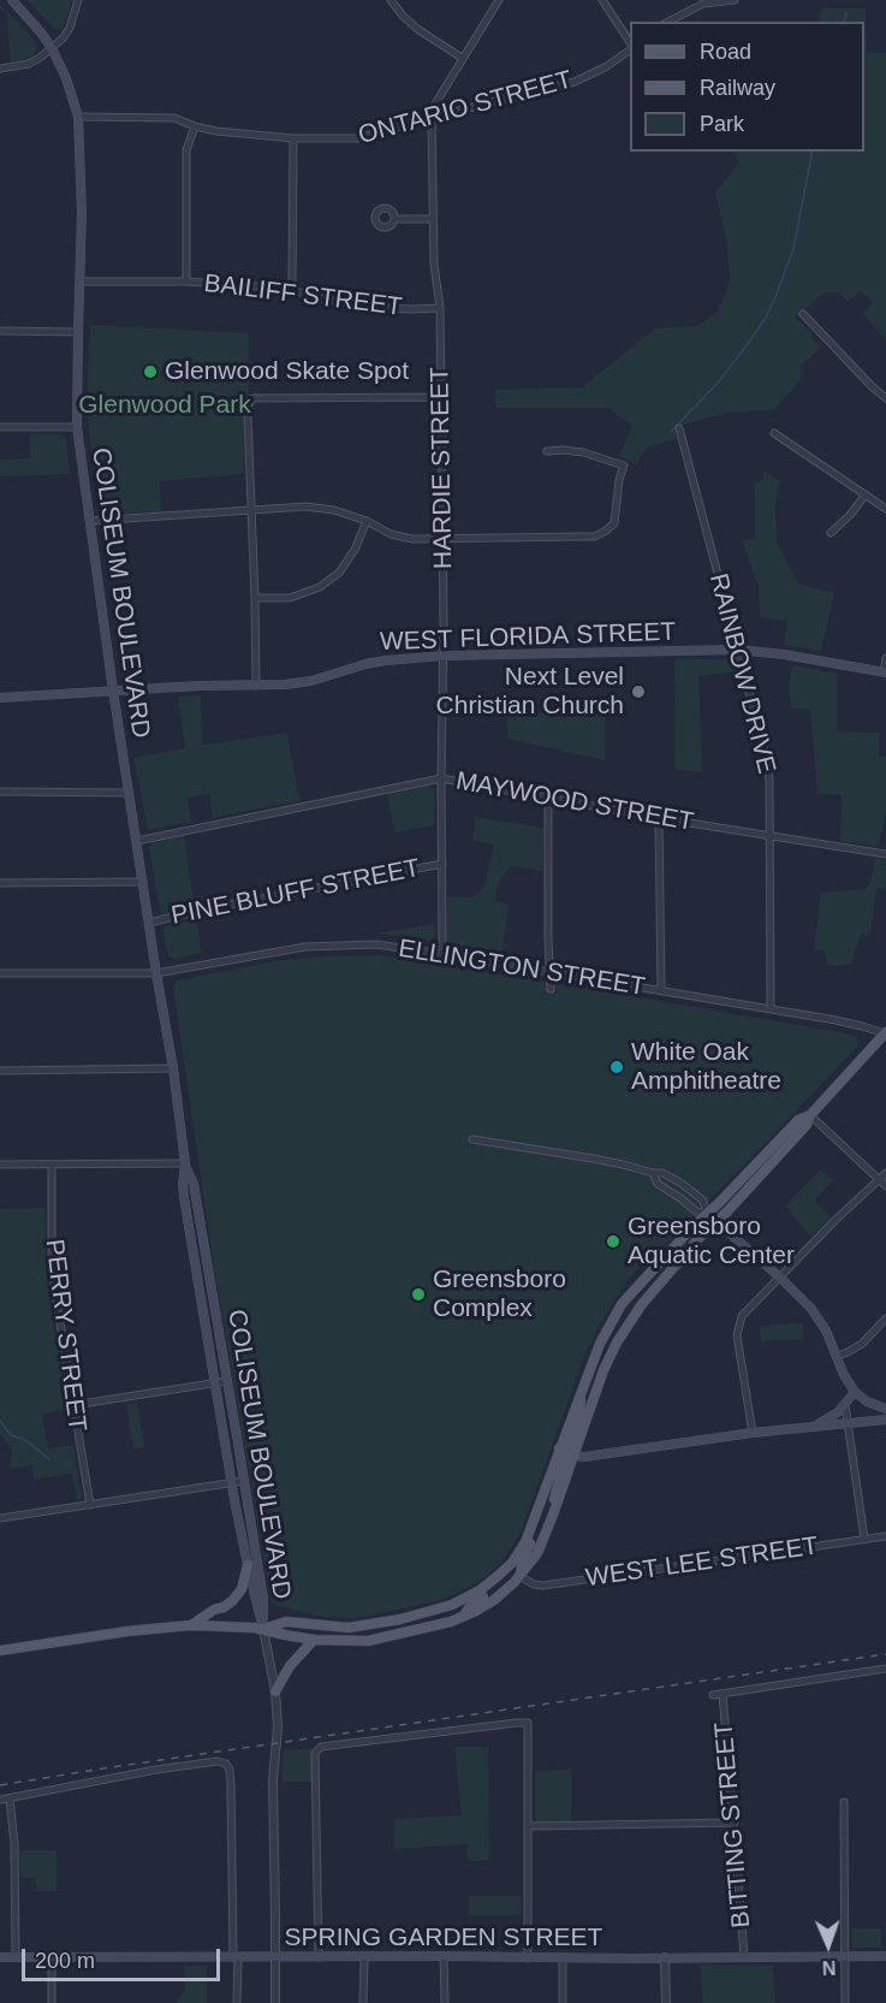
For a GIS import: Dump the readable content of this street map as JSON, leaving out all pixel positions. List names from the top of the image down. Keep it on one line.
{"streets":{"main road":["COLISEUM BOULEVARD","WEST FLORIDA STREET","SPRING GARDEN STREET"],"street":["ONTARIO STREET","BAILIFF STREET","HARDIE STREET","RAINBOW DRIVE","MAYWOOD STREET","PINE BLUFF STREET","ELLINGTON STREET","PERRY STREET","WEST LEE STREET","BITTING STREET"]},"crossings":[["ONTARIO STREET","HARDIE STREET"],["ONTARIO STREET","COLISEUM BOULEVARD"],["BAILIFF STREET","HARDIE STREET"],["BAILIFF STREET","COLISEUM BOULEVARD"],["HARDIE STREET","WEST FLORIDA STREET"],["HARDIE STREET","MAYWOOD STREET"],["HARDIE STREET","PINE BLUFF STREET"],["HARDIE STREET","ELLINGTON STREET"],["COLISEUM BOULEVARD","WEST FLORIDA STREET"],["COLISEUM BOULEVARD","MAYWOOD STREET"],["COLISEUM BOULEVARD","PINE BLUFF STREET"],["COLISEUM BOULEVARD","ELLINGTON STREET"],["WEST FLORIDA STREET","RAINBOW DRIVE"],["RAINBOW DRIVE","MAYWOOD STREET"],["RAINBOW DRIVE","ELLINGTON STREET"],["BITTING STREET","SPRING GARDEN STREET"]],"parks":["Glenwood Park"],"places":["Glenwood Skate Spot","Next Level Christian Church","White Oak Amphitheatre","Greensboro Aquatic Center","Greensboro Complex"],"legend":["Road","Railway","Park"],"scale_bar":"200 m","north":"bottom"}
